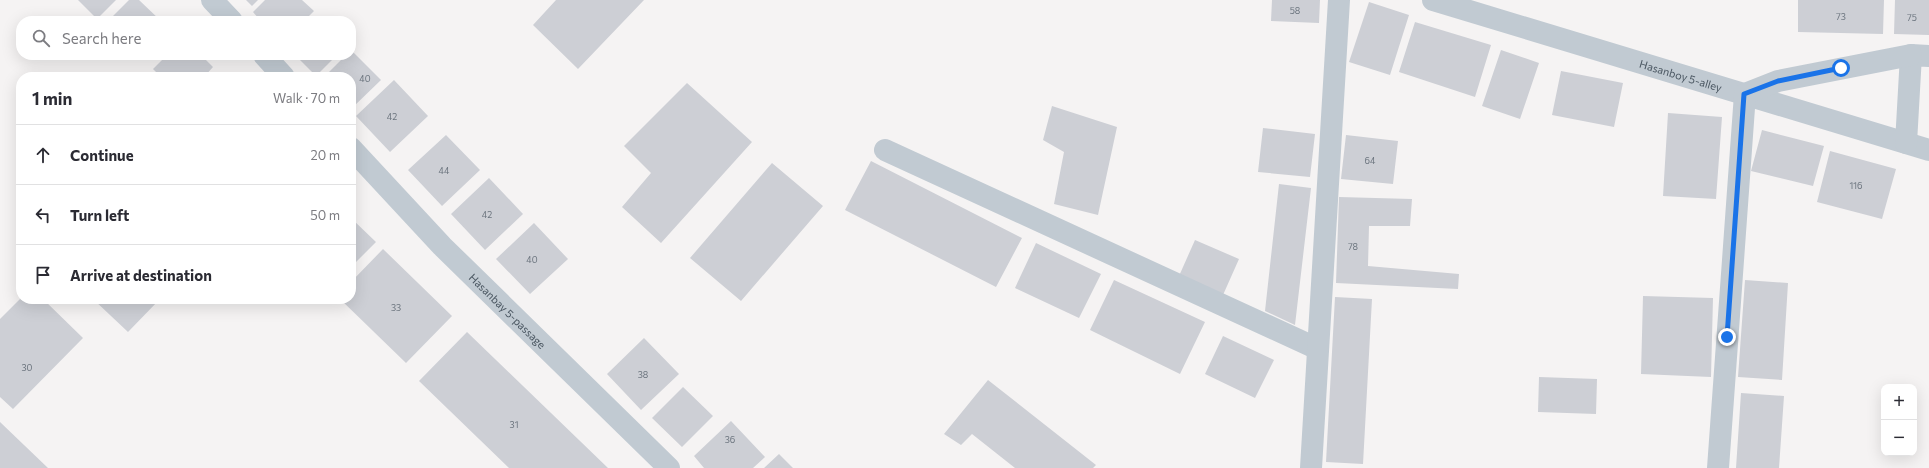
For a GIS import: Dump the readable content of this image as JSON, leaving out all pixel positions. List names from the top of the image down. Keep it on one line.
{"streets":{"street":["Hasanboy 5-alley","Hasanbay 5-passage"]},"house_numbers":["58","73","75","40","42","64","44","116","42","78","40","33","30","38","31","36"],"page":{"search":"Search here","heading":["1 min","Walk · 70 m"],"list":[["Continue","20 m"],["Turn left","50 m"],"Arrive at destination"],"map_buttons":["+","−"]}}
